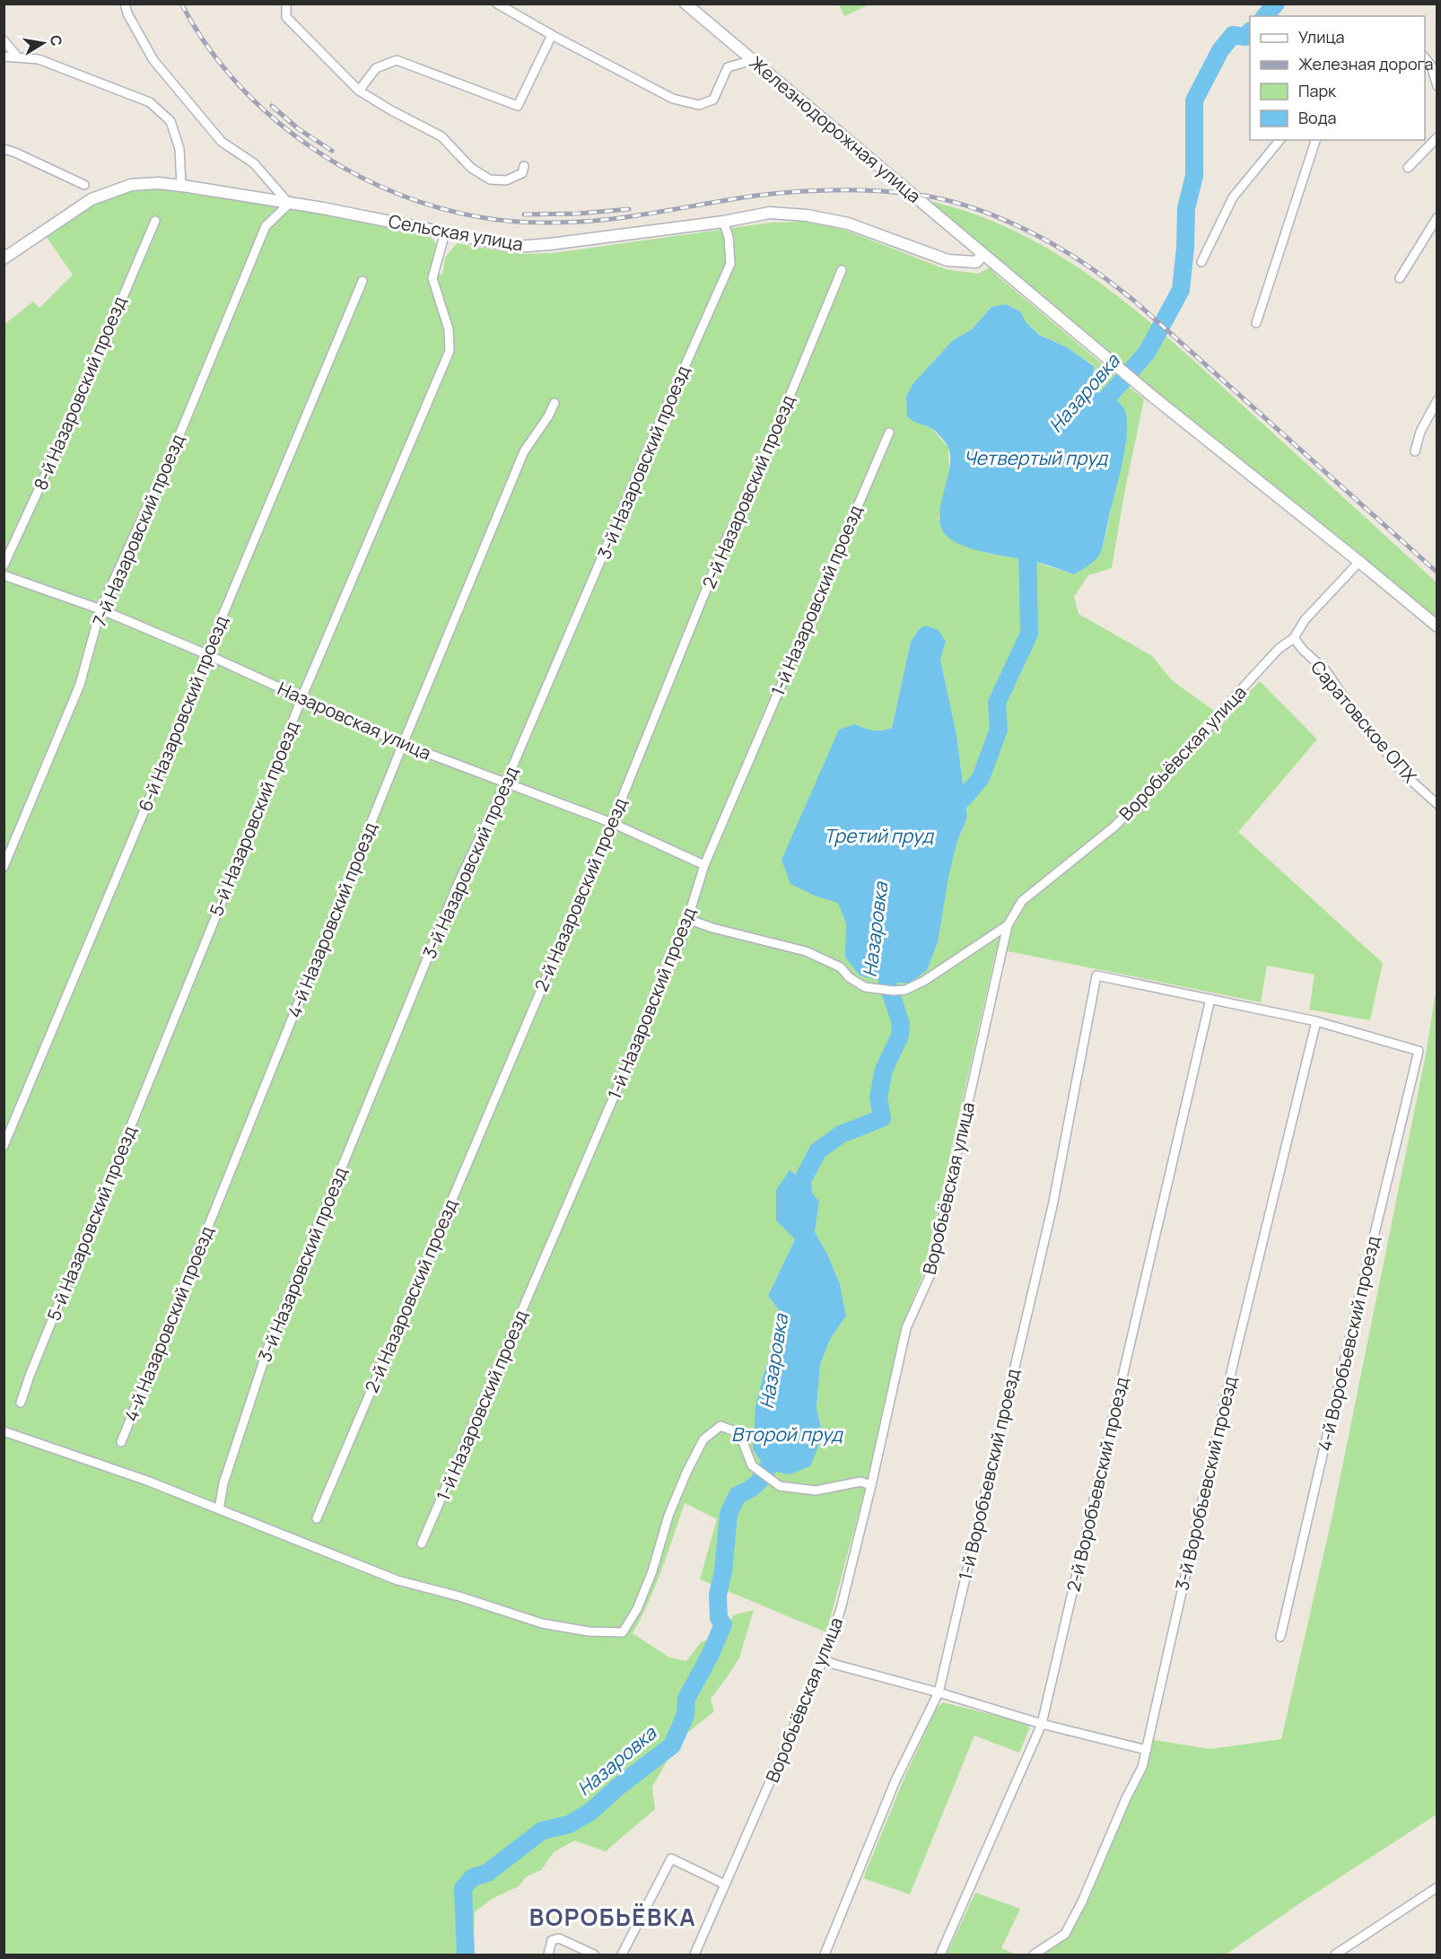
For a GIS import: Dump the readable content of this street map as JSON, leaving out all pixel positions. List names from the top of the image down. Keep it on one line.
{"streets":{"street":["Железнодорожная улица","Сельская улица","8-й Назаровский проезд","3-й Назаровский проезд","2-й Назаровский проезд","7-й Назаровский проезд","1-й Назаровский проезд","6-й Назаровский проезд","Назаровская улица","Саратовское ОПХ","Воробьёвская улица","5-й Назаровский проезд","4-й Назаровский проезд","4-й Воробъевский проезд","1-й Воробъевский проезд","3-й Воробъевский проезд","2-й Воробъевский проезд"]},"crossings":[["Железнодорожная улица","Сельская улица"],["Железнодорожная улица","Воробьёвская улица"],["Сельская улица","3-й Назаровский проезд"],["Сельская улица","7-й Назаровский проезд"],["Сельская улица","5-й Назаровский проезд"],["3-й Назаровский проезд","Назаровская улица"],["2-й Назаровский проезд","Назаровская улица"],["7-й Назаровский проезд","Назаровская улица"],["1-й Назаровский проезд","Назаровская улица"],["6-й Назаровский проезд","Назаровская улица"],["Назаровская улица","5-й Назаровский проезд"],["Назаровская улица","4-й Назаровский проезд"],["Саратовское ОПХ","Воробьёвская улица"],["4-й Воробъевский проезд","3-й Воробъевский проезд"],["1-й Воробъевский проезд","2-й Воробъевский проезд"]],"districts":["ВОРОБЬЁВКА"],"water":["Назаровка","Четвертый пруд","Третий пруд","Второй пруд"],"legend":["Улица","Железная дорога","Парк","Вода"],"north":"right"}
